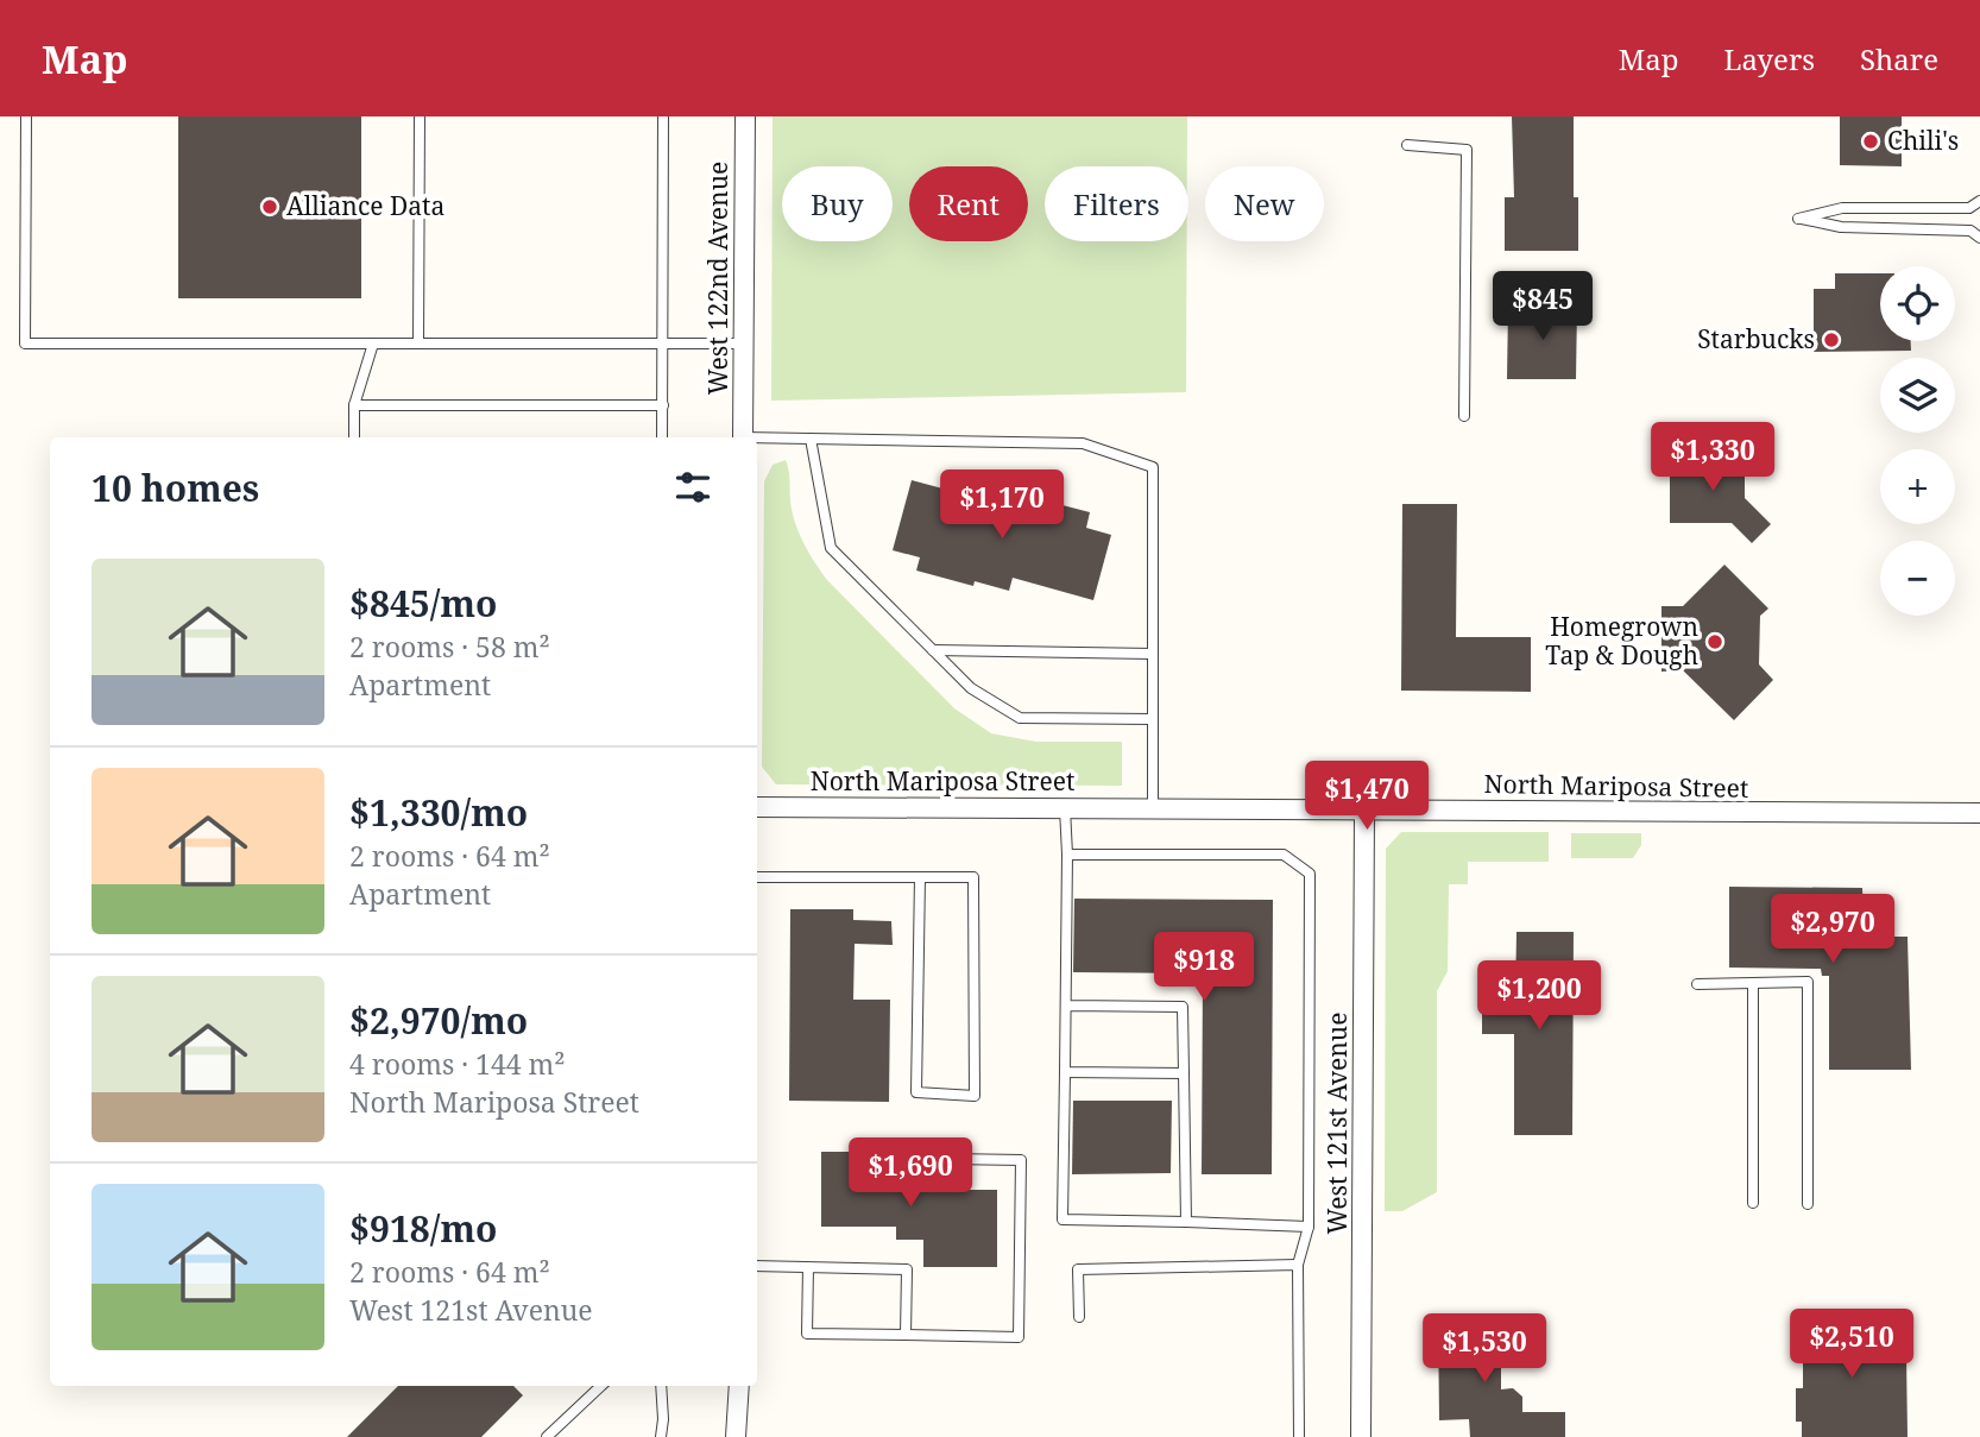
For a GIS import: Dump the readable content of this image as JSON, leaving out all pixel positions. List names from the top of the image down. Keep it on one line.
{"streets":{"street":["West 122nd Avenue","North Mariposa Street","West 121st Avenue"]},"crossings":[["North Mariposa Street","West 121st Avenue"]],"places":["Chili's","Alliance Data","Starbucks","Homegrown Tap & Dough"],"page":{"header":"Map","nav":["Map","Layers","Share"],"chip":["Buy","Rent","Filters","New"],"map_buttons":["+","−"],"price":["$845","$1,330","$1,170","$1,470","$2,970","$918","$1,200","$1,690","$2,510","$1,530"],"heading":"10 homes","list":[{"name":"$845/mo","note":"2 rooms · 58 m² · Apartment"},{"name":"$1,330/mo","note":"2 rooms · 64 m² · Apartment"},{"name":"$2,970/mo","note":"4 rooms · 144 m² · North Mariposa Street"},{"name":"$918/mo","note":"2 rooms · 64 m² · West 121st Avenue"}]}}
